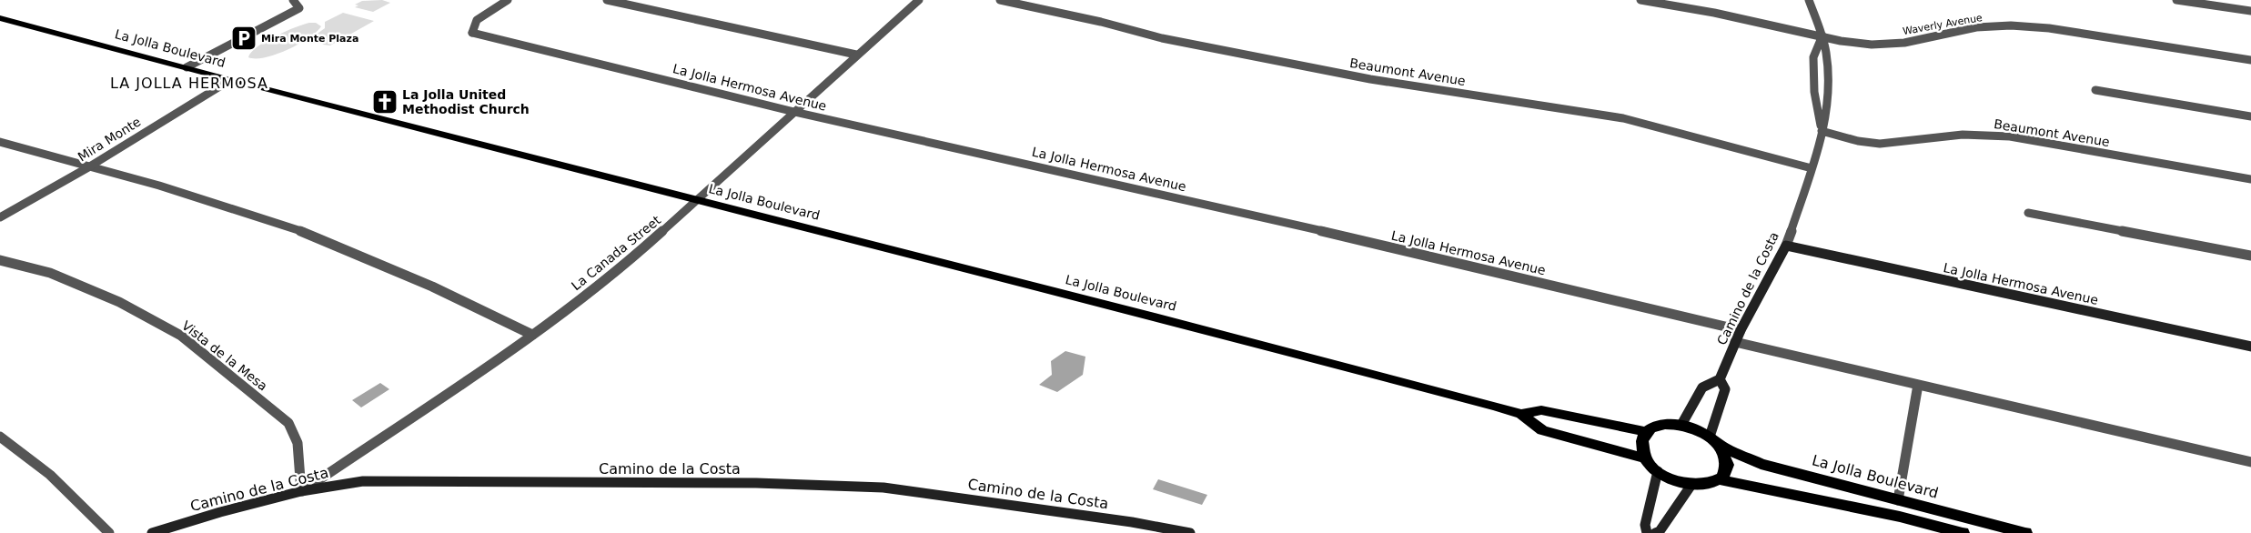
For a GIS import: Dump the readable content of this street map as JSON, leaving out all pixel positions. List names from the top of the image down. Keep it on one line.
{"streets":{"main road":["La Jolla Boulevard"],"street":["Waverly Avenue","Beaumont Avenue","La Jolla Hermosa Avenue","Mira Monte","La Canada Street","Camino de la Costa","Vista de la Mesa"]},"crossings":[["Waverly Avenue","Camino de la Costa"],["La Jolla Boulevard","Mira Monte"],["La Jolla Boulevard","La Canada Street"],["La Jolla Boulevard","Camino de la Costa"],["Beaumont Avenue","Camino de la Costa"],["La Jolla Hermosa Avenue","La Canada Street"],["La Jolla Hermosa Avenue","Camino de la Costa"],["La Canada Street","Camino de la Costa"],["La Canada Street","Vista de la Mesa"],["Camino de la Costa","Vista de la Mesa"]],"districts":["LA JOLLA HERMOSA"],"places":{"parking":["Mira Monte Plaza"],"church":["La Jolla United Methodist Church"]}}
